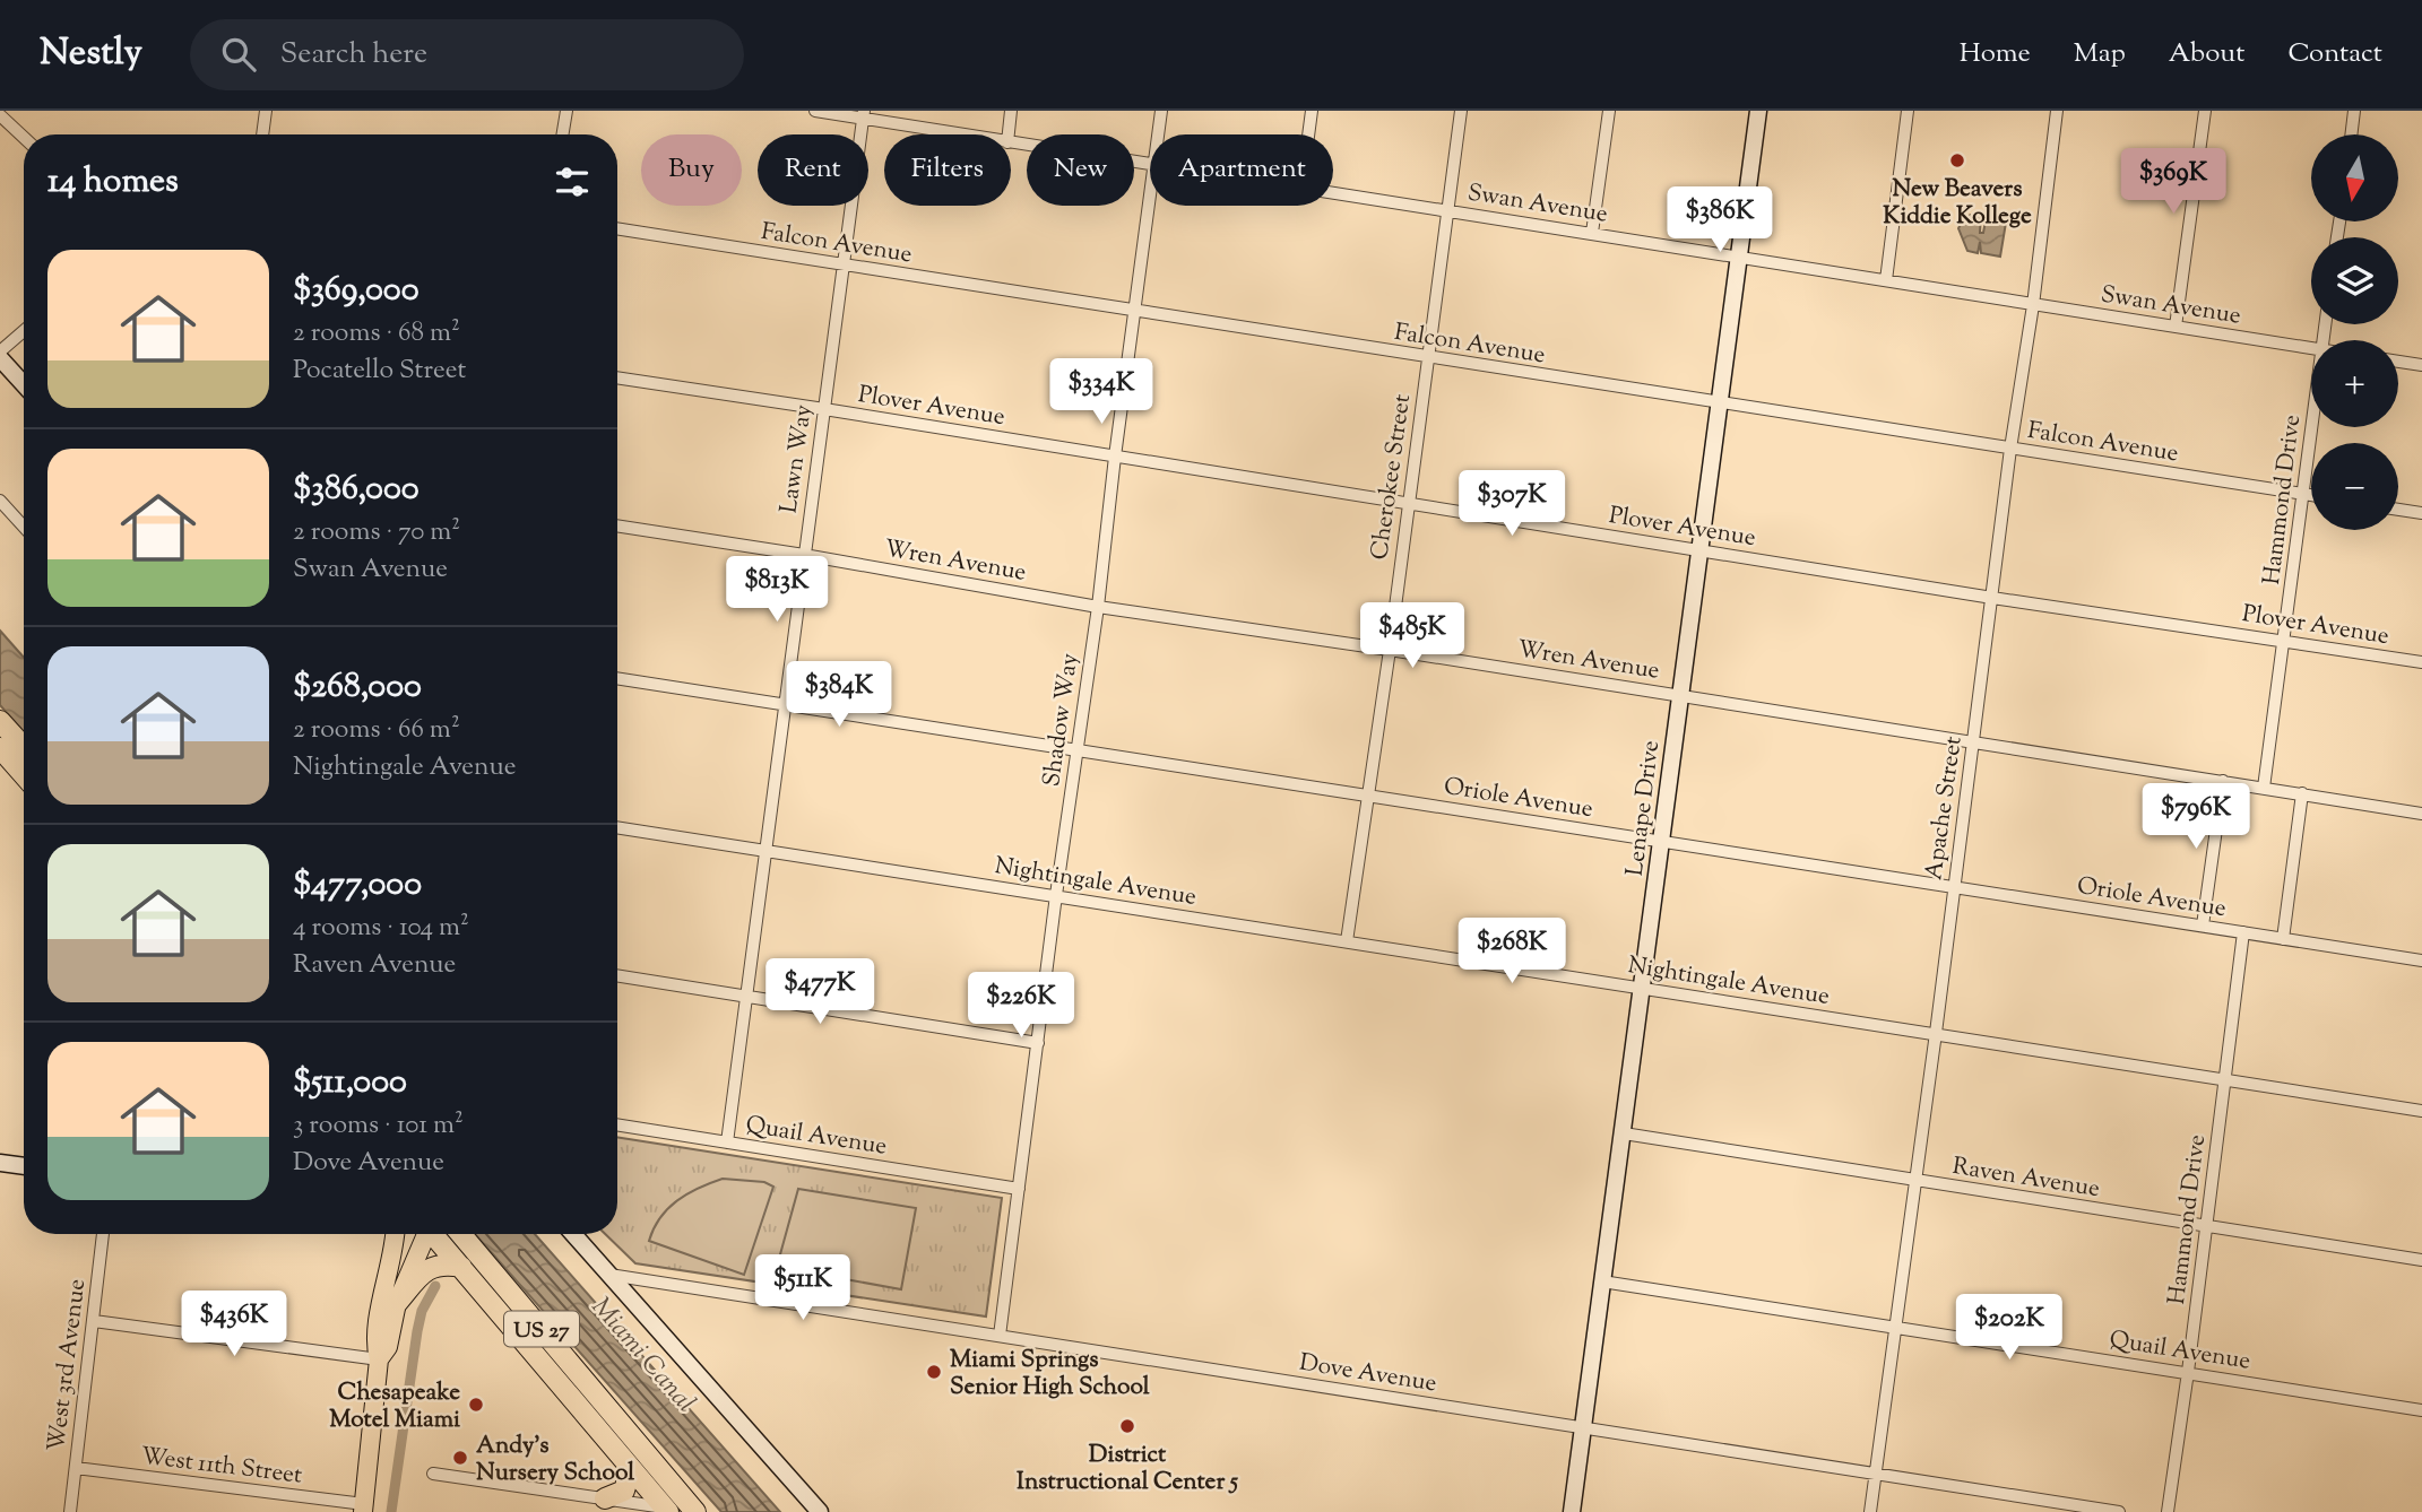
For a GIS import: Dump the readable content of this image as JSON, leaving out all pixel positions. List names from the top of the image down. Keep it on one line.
{"streets":{"highway":["US 27"],"street":["Swan Avenue","Falcon Avenue","Plover Avenue","Lawn Way","Cherokee Street","Hammond Drive","Wren Avenue","Shadow Way","Oriole Avenue","Lenape Drive","Apache Street","Nightingale Avenue","Quail Avenue","Raven Avenue","West 3rd Avenue","Dove Avenue","West 11th Street"]},"crossings":[["Swan Avenue","Lawn Way"],["Swan Avenue","Cherokee Street"],["Swan Avenue","Lenape Drive"],["Swan Avenue","Apache Street"],["Falcon Avenue","Lawn Way"],["Falcon Avenue","Cherokee Street"],["Falcon Avenue","Hammond Drive"],["Falcon Avenue","Shadow Way"],["Falcon Avenue","Lenape Drive"],["Falcon Avenue","Apache Street"],["Plover Avenue","Lawn Way"],["Plover Avenue","Cherokee Street"],["Plover Avenue","Hammond Drive"],["Plover Avenue","Shadow Way"],["Plover Avenue","Lenape Drive"],["Plover Avenue","Apache Street"],["Lawn Way","Wren Avenue"],["Lawn Way","Oriole Avenue"],["Lawn Way","Nightingale Avenue"],["Lawn Way","Quail Avenue"],["Cherokee Street","Wren Avenue"],["Cherokee Street","Oriole Avenue"],["Cherokee Street","Nightingale Avenue"],["Hammond Drive","Wren Avenue"],["Hammond Drive","Oriole Avenue"],["Hammond Drive","Nightingale Avenue"],["Hammond Drive","Quail Avenue"],["Hammond Drive","Raven Avenue"],["Wren Avenue","Shadow Way"],["Wren Avenue","Lenape Drive"],["Wren Avenue","Apache Street"],["Shadow Way","Oriole Avenue"],["Shadow Way","Nightingale Avenue"],["Shadow Way","Quail Avenue"],["Shadow Way","Dove Avenue"],["Oriole Avenue","Lenape Drive"],["Oriole Avenue","Apache Street"],["Lenape Drive","Nightingale Avenue"],["Lenape Drive","Quail Avenue"],["Lenape Drive","Raven Avenue"],["Lenape Drive","Dove Avenue"],["Apache Street","Nightingale Avenue"],["Apache Street","Quail Avenue"],["Apache Street","Raven Avenue"],["Apache Street","Dove Avenue"],["West 3rd Avenue","West 11th Street"]],"water":["Miami Canal"],"places":["New Beavers Kiddie Kollege","Miami Springs Senior High School","Chesapeake Motel Miami","District Instructional Center 5","Andy's Nursery School"],"north":"bottom","page":{"header":"Nestly","search":"Search here","nav":["Home","Map","About","Contact"],"map_buttons":["+","−"],"chip":["Buy","Rent","Filters","New","Apartment"],"heading":"14 homes","price":["$369K","$386K","$334K","$307K","$813K","$485K","$384K","$796K","$268K","$477K","$226K","$511K","$436K","$202K"],"list":[{"name":"$369,000","note":"2 rooms · 68 m² · Pocatello Street"},{"name":"$386,000","note":"2 rooms · 70 m² · Swan Avenue"},{"name":"$268,000","note":"2 rooms · 66 m² · Nightingale Avenue"},{"name":"$477,000","note":"4 rooms · 104 m² · Raven Avenue"},{"name":"$511,000","note":"3 rooms · 101 m² · Dove Avenue"}]}}
